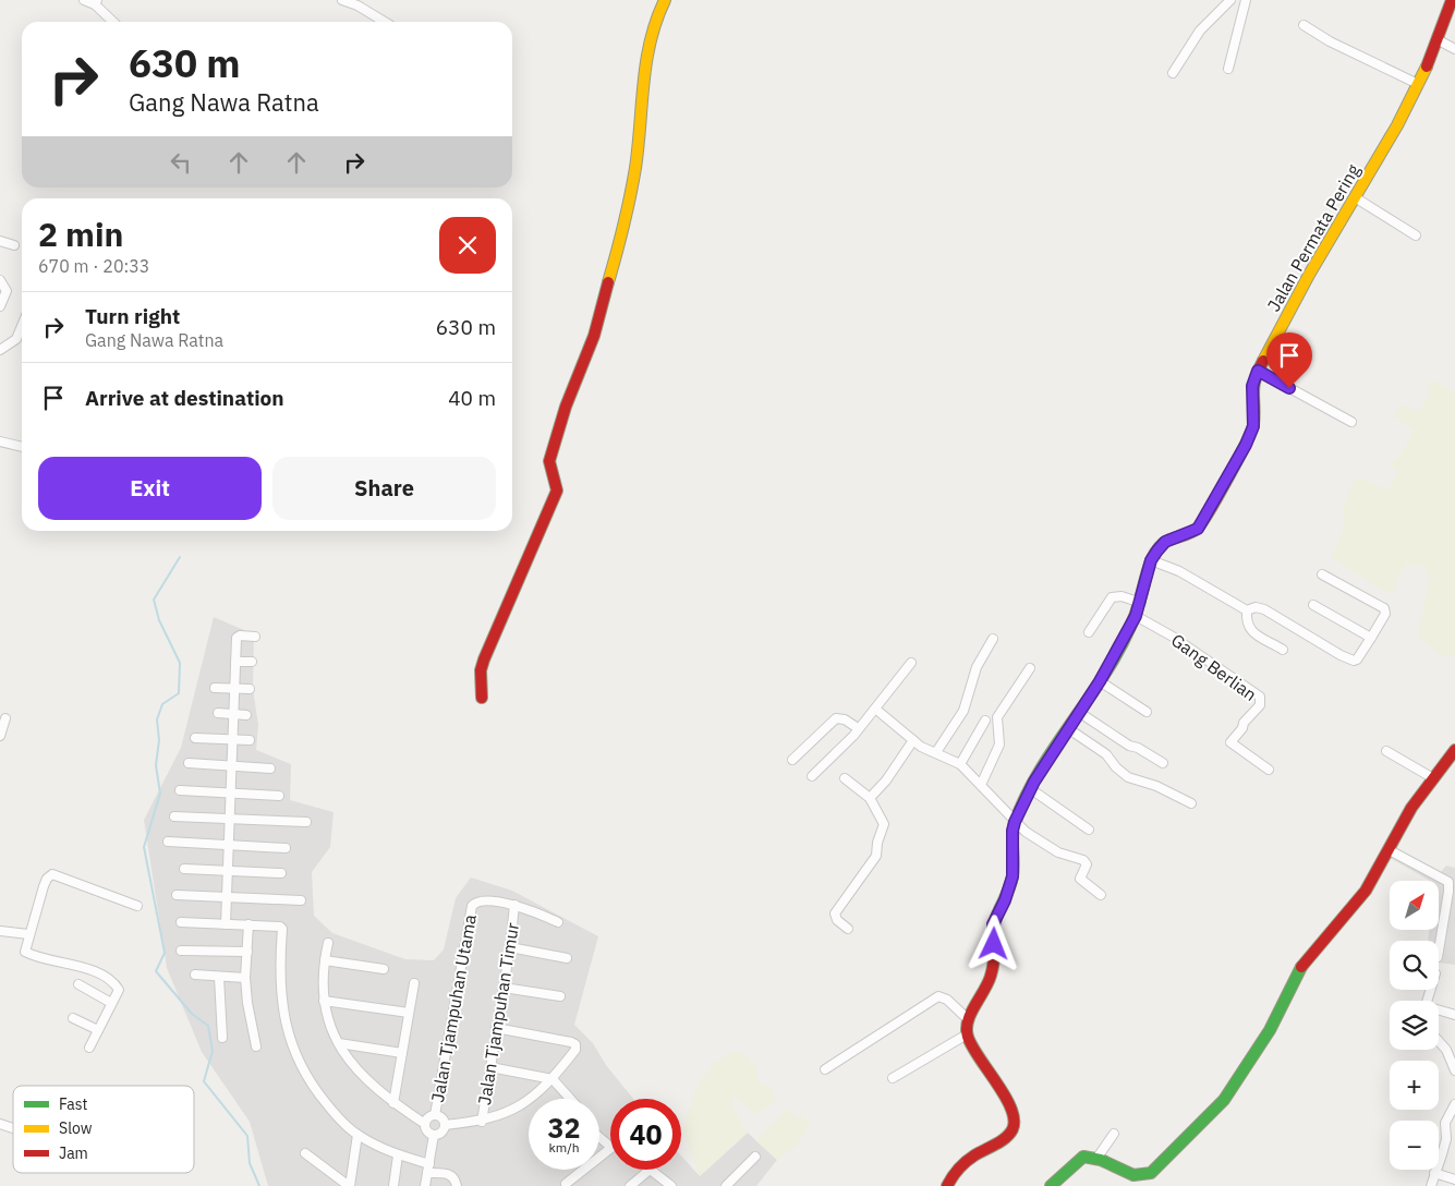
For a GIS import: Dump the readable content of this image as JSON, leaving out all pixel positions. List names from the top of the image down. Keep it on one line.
{"streets":{"street":["Jalan Permata Pering","Gang Berlian","Jalan Tjampuhan Utama","Jalan Tjampuhan Timur"]},"crossings":[["Jalan Permata Pering","Gang Berlian"],["Jalan Tjampuhan Utama","Jalan Tjampuhan Timur"]],"legend":["Fast","Slow","Jam"],"north":"top right","page":{"turn":["630 m","Gang Nawa Ratna"],"heading":["2 min","670 m · 20:33"],"list":[{"name":"Turn right","note":"Gang Nawa Ratna","value":"630 m"},{"name":"Arrive at destination","value":"40 m"}],"buttons":["Exit","Share"],"map_buttons":["+","−"],"speed":"32 km/h","limit":"40"}}
